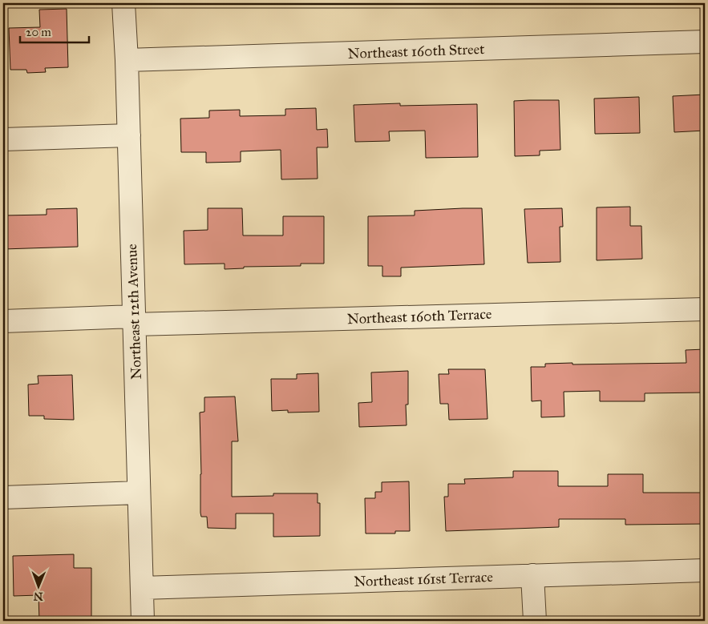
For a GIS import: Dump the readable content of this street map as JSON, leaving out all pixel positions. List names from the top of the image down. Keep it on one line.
{"streets":{"street":["Northeast 160th Street","Northeast 12th Avenue","Northeast 160th Terrace","Northeast 161st Terrace"]},"crossings":[["Northeast 160th Street","Northeast 12th Avenue"],["Northeast 12th Avenue","Northeast 160th Terrace"],["Northeast 12th Avenue","Northeast 161st Terrace"]],"scale_bar":"20 m","north":"bottom"}
